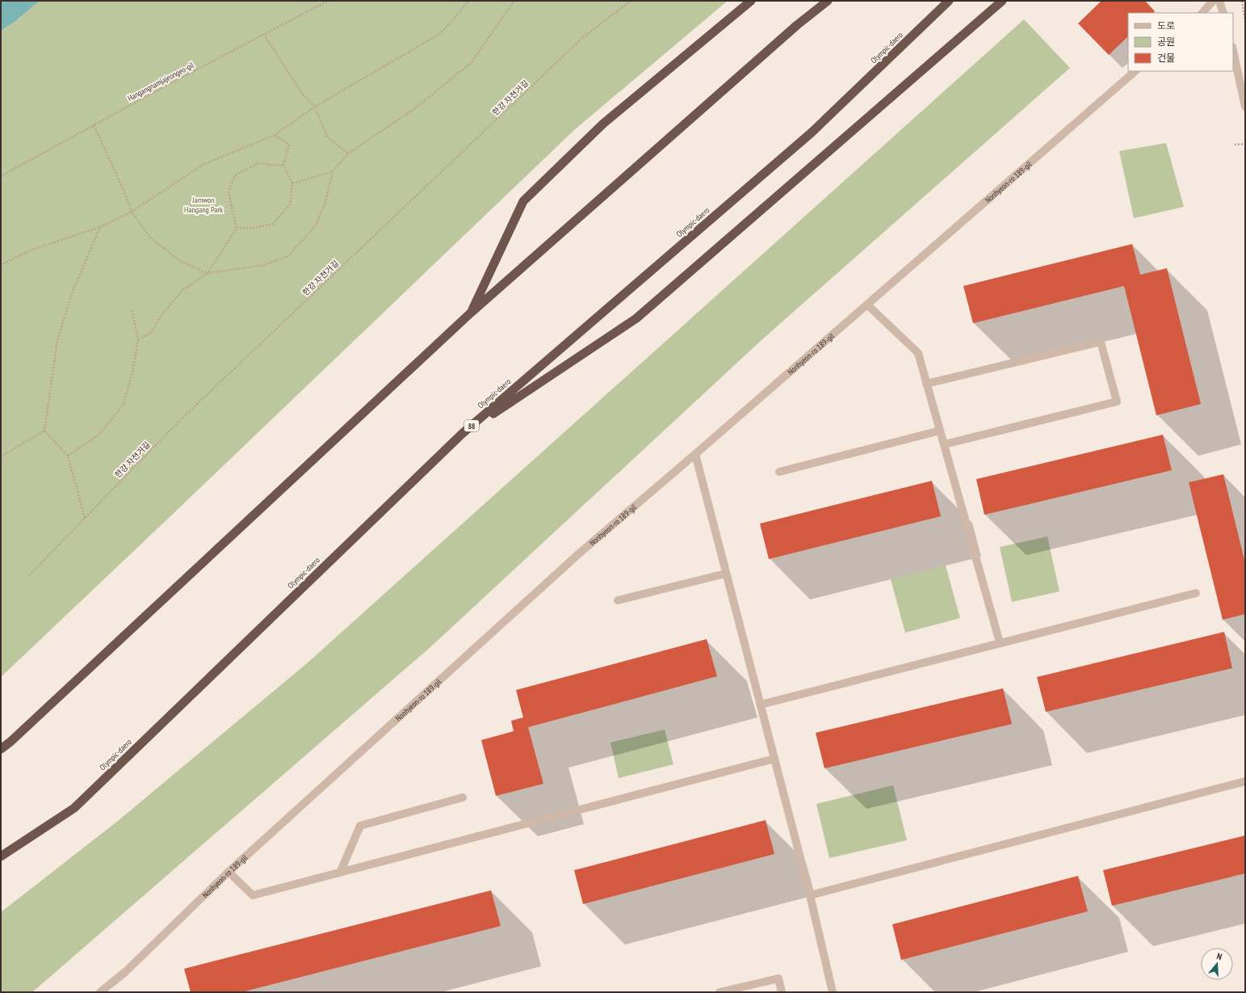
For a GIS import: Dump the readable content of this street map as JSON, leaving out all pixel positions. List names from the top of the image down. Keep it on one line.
{"streets":{"highway":["Olympic-daero","88"],"street":["Nonhyeon-ro 189-gil"],"path":["Hangangnamjajeongeo-gil","한강 자전거길"]},"parks":["Jamwon Hangang Park"],"legend":["도로","공원","건물"],"north":"top"}
